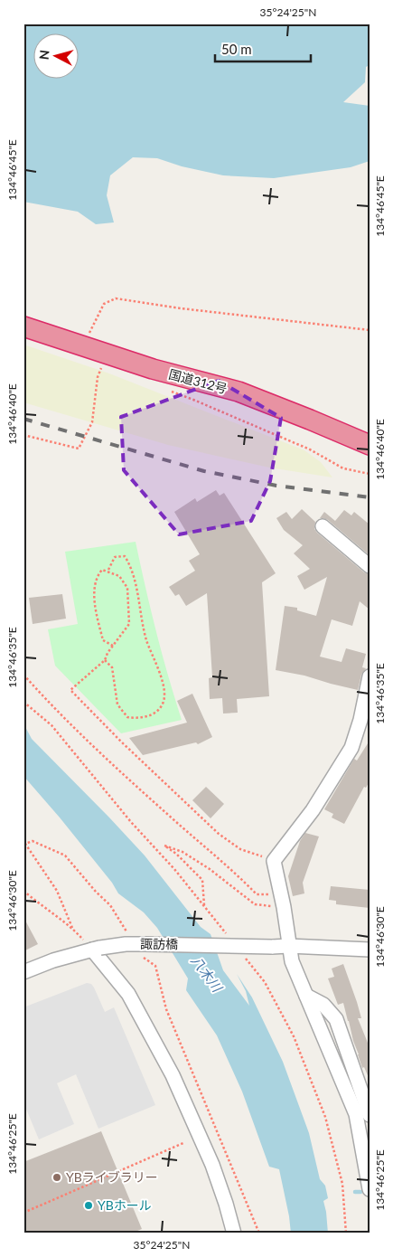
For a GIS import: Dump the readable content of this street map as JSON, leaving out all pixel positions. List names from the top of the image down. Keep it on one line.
{"streets":{"highway":["国道312号"],"street":["諏訪橋"]},"water":["八木川"],"places":["YBライブラリー","YBホール"],"scale_bar":"50 m","north":"left","coordinates":["35°24'25\"N","134°46'45\"E","134°46'40\"E","134°46'35\"E","134°46'30\"E","134°46'25\"E"]}
